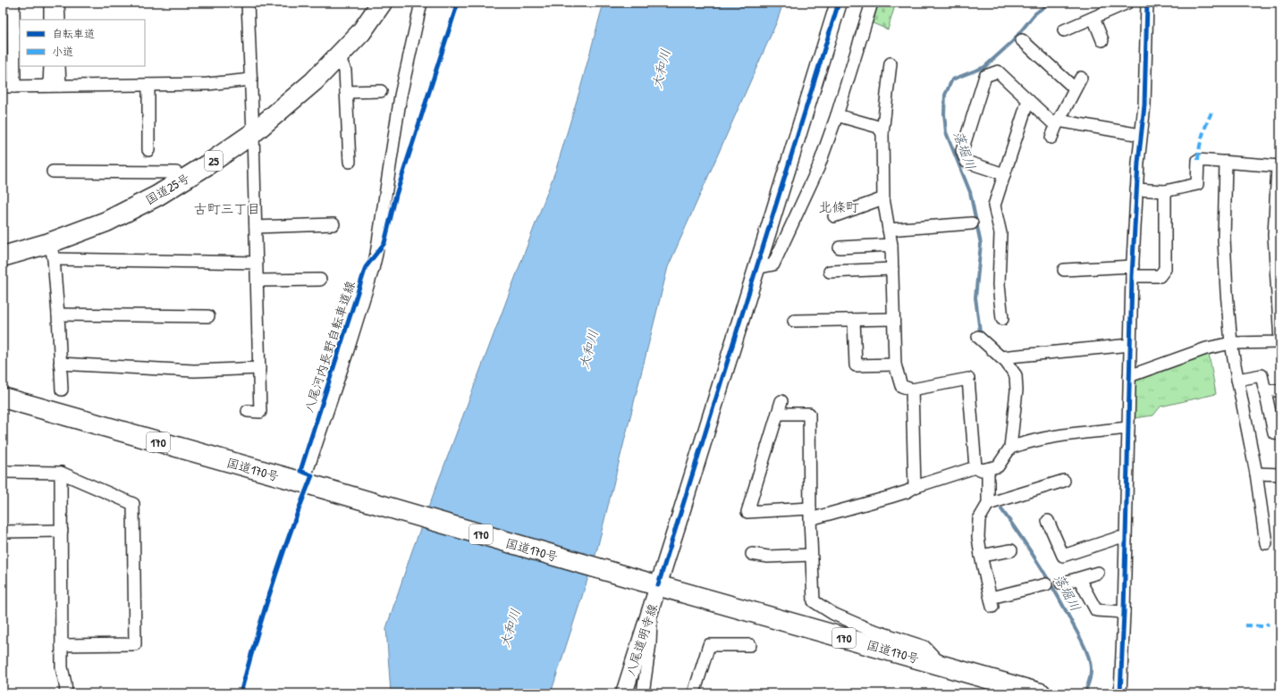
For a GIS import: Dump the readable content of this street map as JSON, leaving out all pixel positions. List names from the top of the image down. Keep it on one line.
{"streets":{"highway":["25","国道25号","170","国道170号"],"street":["八尾道明寺線"],"cycle path":["八尾河内長野自転車道線"]},"crossings":[["国道170号","八尾道明寺線"]],"districts":["北條町","古町三丁目"],"water":["大和川","落堀川"],"legend":["自転車道","小道"]}
